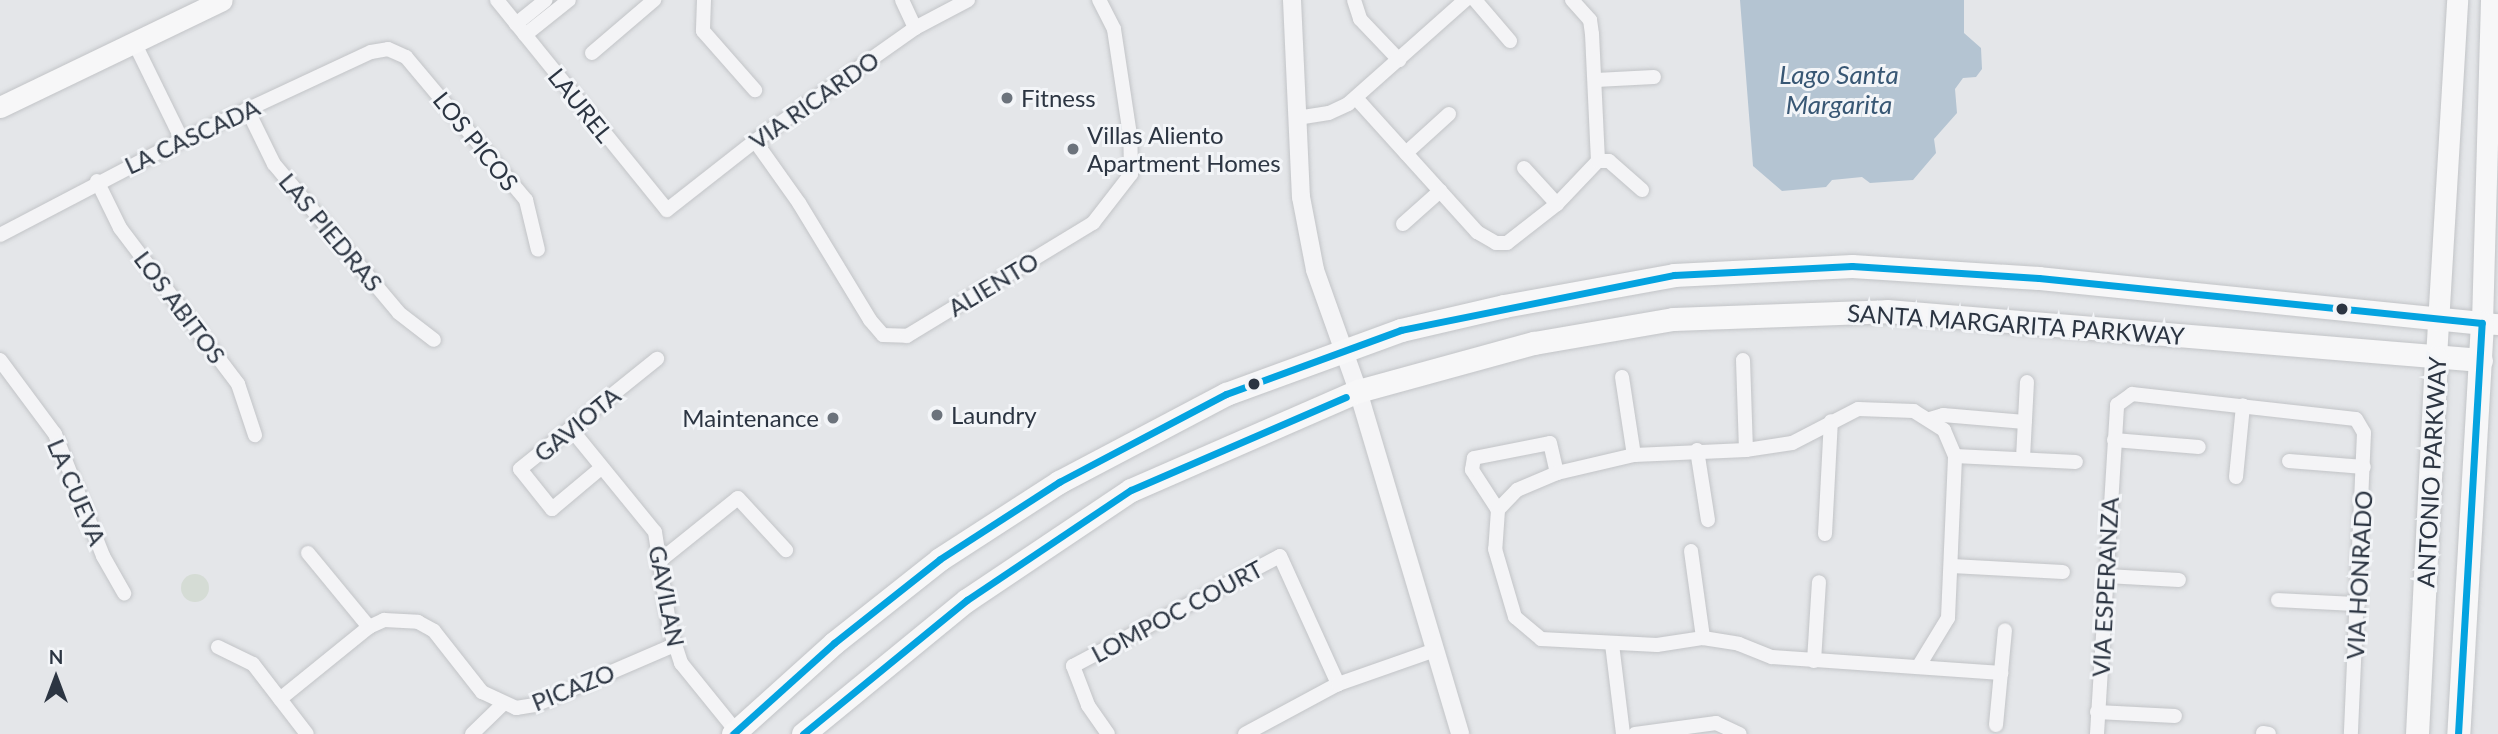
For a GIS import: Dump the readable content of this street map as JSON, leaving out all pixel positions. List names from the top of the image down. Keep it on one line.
{"streets":{"main road":["SANTA MARGARITA PARKWAY","ANTONIO PARKWAY"],"street":["VIA RICARDO","LAUREL","LA CASCADA","LOS PICOS","LAS PIEDRAS","ALIENTO","LOS ABITOS","GAVIOTA","LA CUEVA","VIA HONRADO","VIA ESPERANZA","GAVILAN","LOMPOC COURT","PICAZO"]},"crossings":[["VIA RICARDO","LAUREL"],["VIA RICARDO","ALIENTO"],["LA CASCADA","LOS PICOS"],["LA CASCADA","LAS PIEDRAS"],["LA CASCADA","LOS ABITOS"],["SANTA MARGARITA PARKWAY","ANTONIO PARKWAY"],["SANTA MARGARITA PARKWAY","GAVILAN"],["GAVIOTA","GAVILAN"],["VIA HONRADO","VIA ESPERANZA"],["GAVILAN","PICAZO"]],"water":["Lago Santa Margarita"],"places":["Fitness","Villas Aliento Apartment Homes","Laundry","Maintenance"],"north":"top"}
